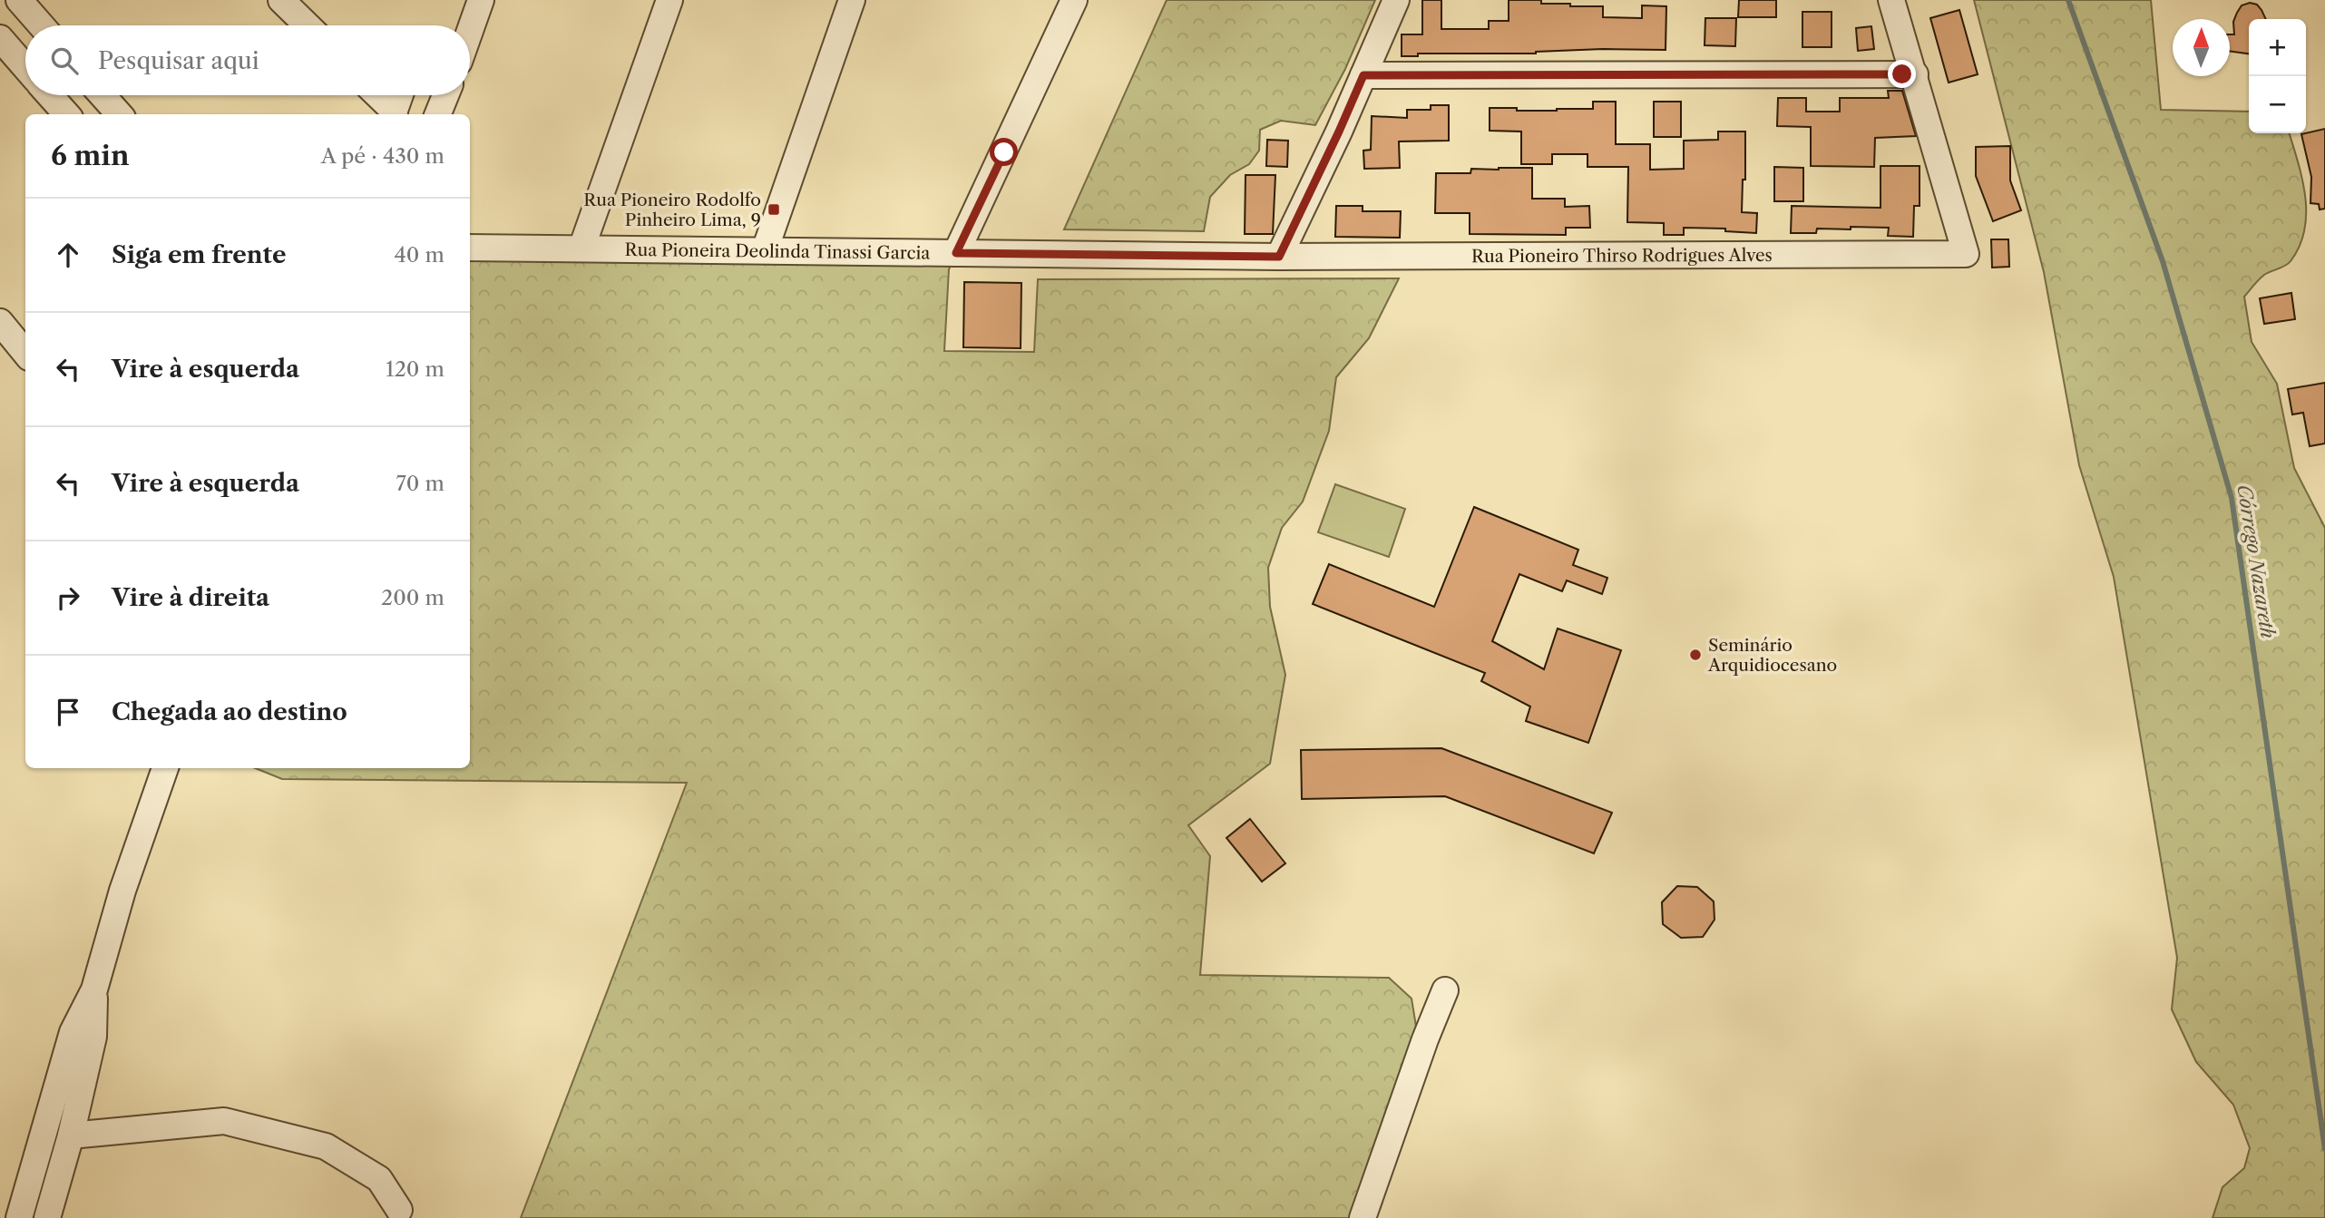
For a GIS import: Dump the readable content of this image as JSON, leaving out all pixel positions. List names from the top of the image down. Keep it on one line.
{"streets":{"street":["Rua Pioneira Deolinda Tinassi Garcia","Rua Pioneiro Thirso Rodrigues Alves"]},"crossings":[["Rua Pioneira Deolinda Tinassi Garcia","Rua Pioneiro Thirso Rodrigues Alves"]],"water":["Córrego Nazareth"],"places":{"transit":["Rua Pioneiro Rodolfo Pinheiro Lima, 9"],"other":["Seminário Arquidiocesano"]},"north":"top","page":{"map_buttons":["+","−"],"search":"Pesquisar aqui","heading":["6 min","A pé · 430 m"],"list":[["Siga em frente","40 m"],["Vire à esquerda","120 m"],["Vire à esquerda","70 m"],["Vire à direita","200 m"],"Chegada ao destino"]}}
